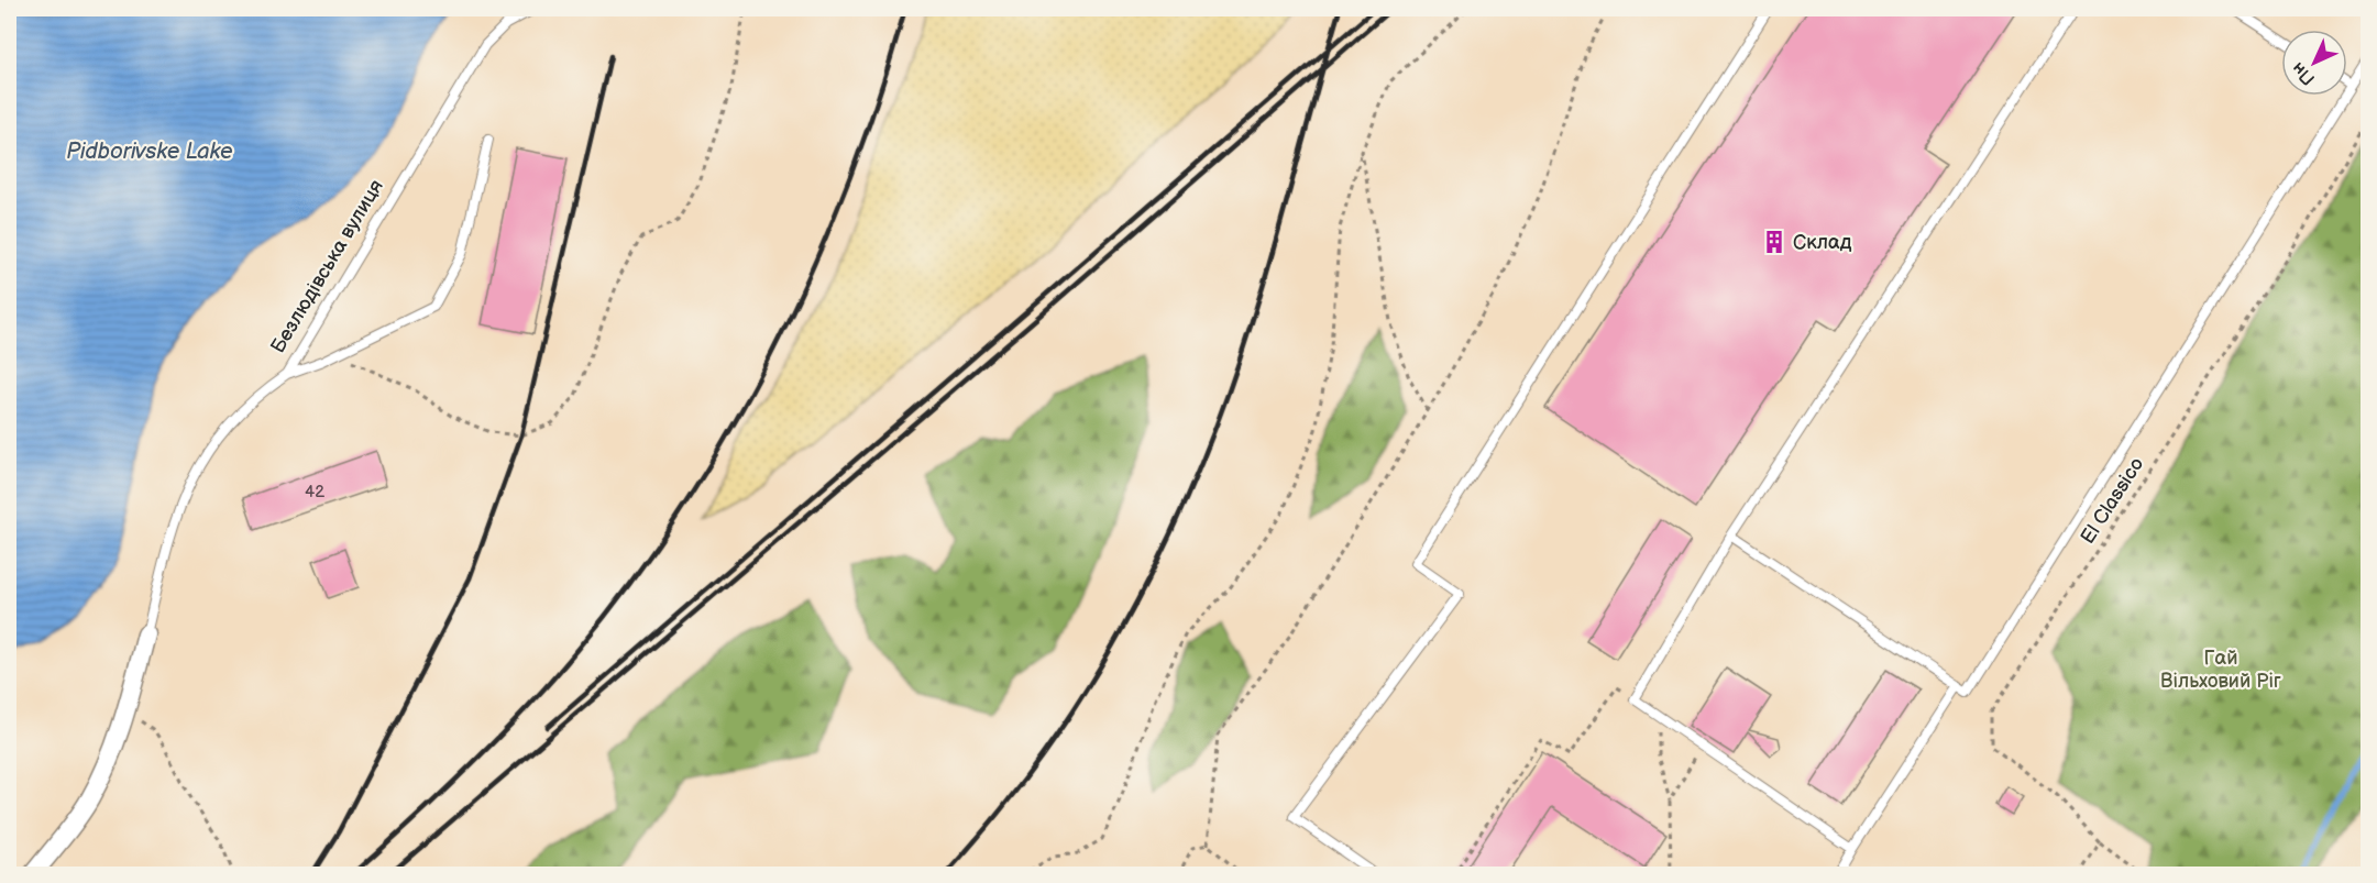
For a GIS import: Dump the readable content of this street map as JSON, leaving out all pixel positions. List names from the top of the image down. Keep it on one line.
{"streets":{"street":["Безлюдівська вулиця"],"path":["El Classico"]},"water":["Pidborivske Lake"],"parks":["Гай Вільховий Ріг"],"places":{"building":["Склад"]},"house_numbers":["42"],"north":"bottom left"}
